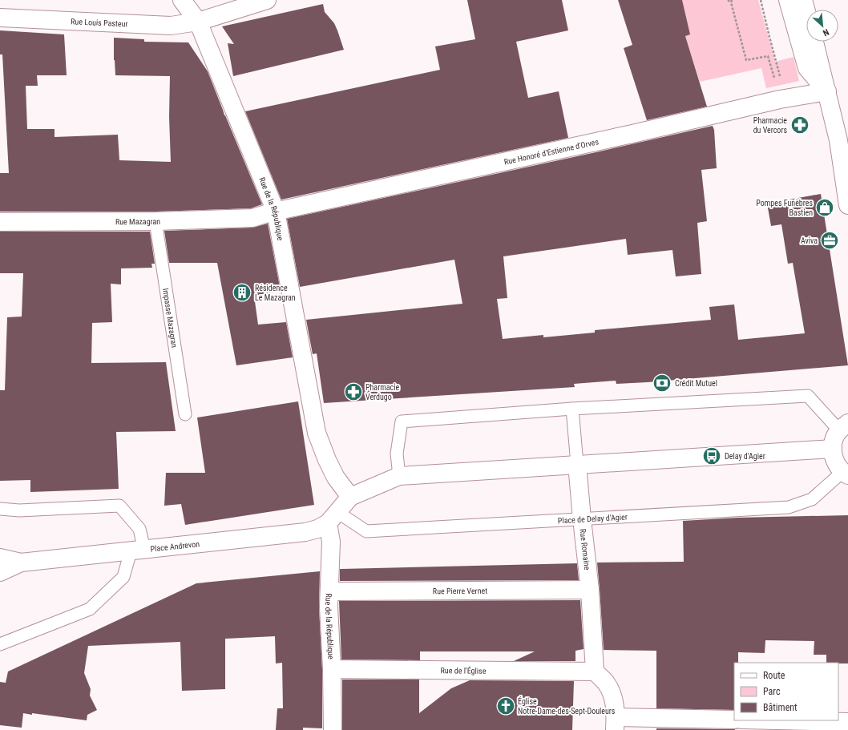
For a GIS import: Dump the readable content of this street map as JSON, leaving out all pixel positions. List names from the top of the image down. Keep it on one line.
{"streets":{"street":["Rue Louis Pasteur","Rue Honoré d'Estienne d'Orves","Rue de la République","Rue Mazagran","Place Andrevon","Rue Romaine","Rue Pierre Vernet","Rue de l'Église"],"lane":["Impasse Mazagran","Place de Delay d'Agier"]},"crossings":[["Rue Louis Pasteur","Rue de la République"],["Rue Honoré d'Estienne d'Orves","Rue de la République"],["Rue Honoré d'Estienne d'Orves","Rue Mazagran"],["Rue de la République","Rue Mazagran"],["Rue de la République","Place de Delay d'Agier"],["Rue de la République","Place Andrevon"],["Rue de la République","Rue Pierre Vernet"],["Rue de la République","Rue de l'Église"],["Rue Mazagran","Impasse Mazagran"],["Place de Delay d'Agier","Place Andrevon"],["Place de Delay d'Agier","Rue Romaine"],["Rue Romaine","Rue Pierre Vernet"],["Rue Romaine","Rue de l'Église"]],"places":{"pharmacy":["Pharmacie du Vercors","Pharmacie Verdugo"],"shop":["Pompes Funèbres Bastien"],"office":["Aviva"],"building":["Résidence Le Mazagran"],"bank":["Crédit Mutuel"],"bus stop":["Delay d'Agier"],"church":["Église Notre-Dame-des-Sept-Douleurs"]},"legend":["Route","Parc","Bâtiment"],"north":"bottom right"}
